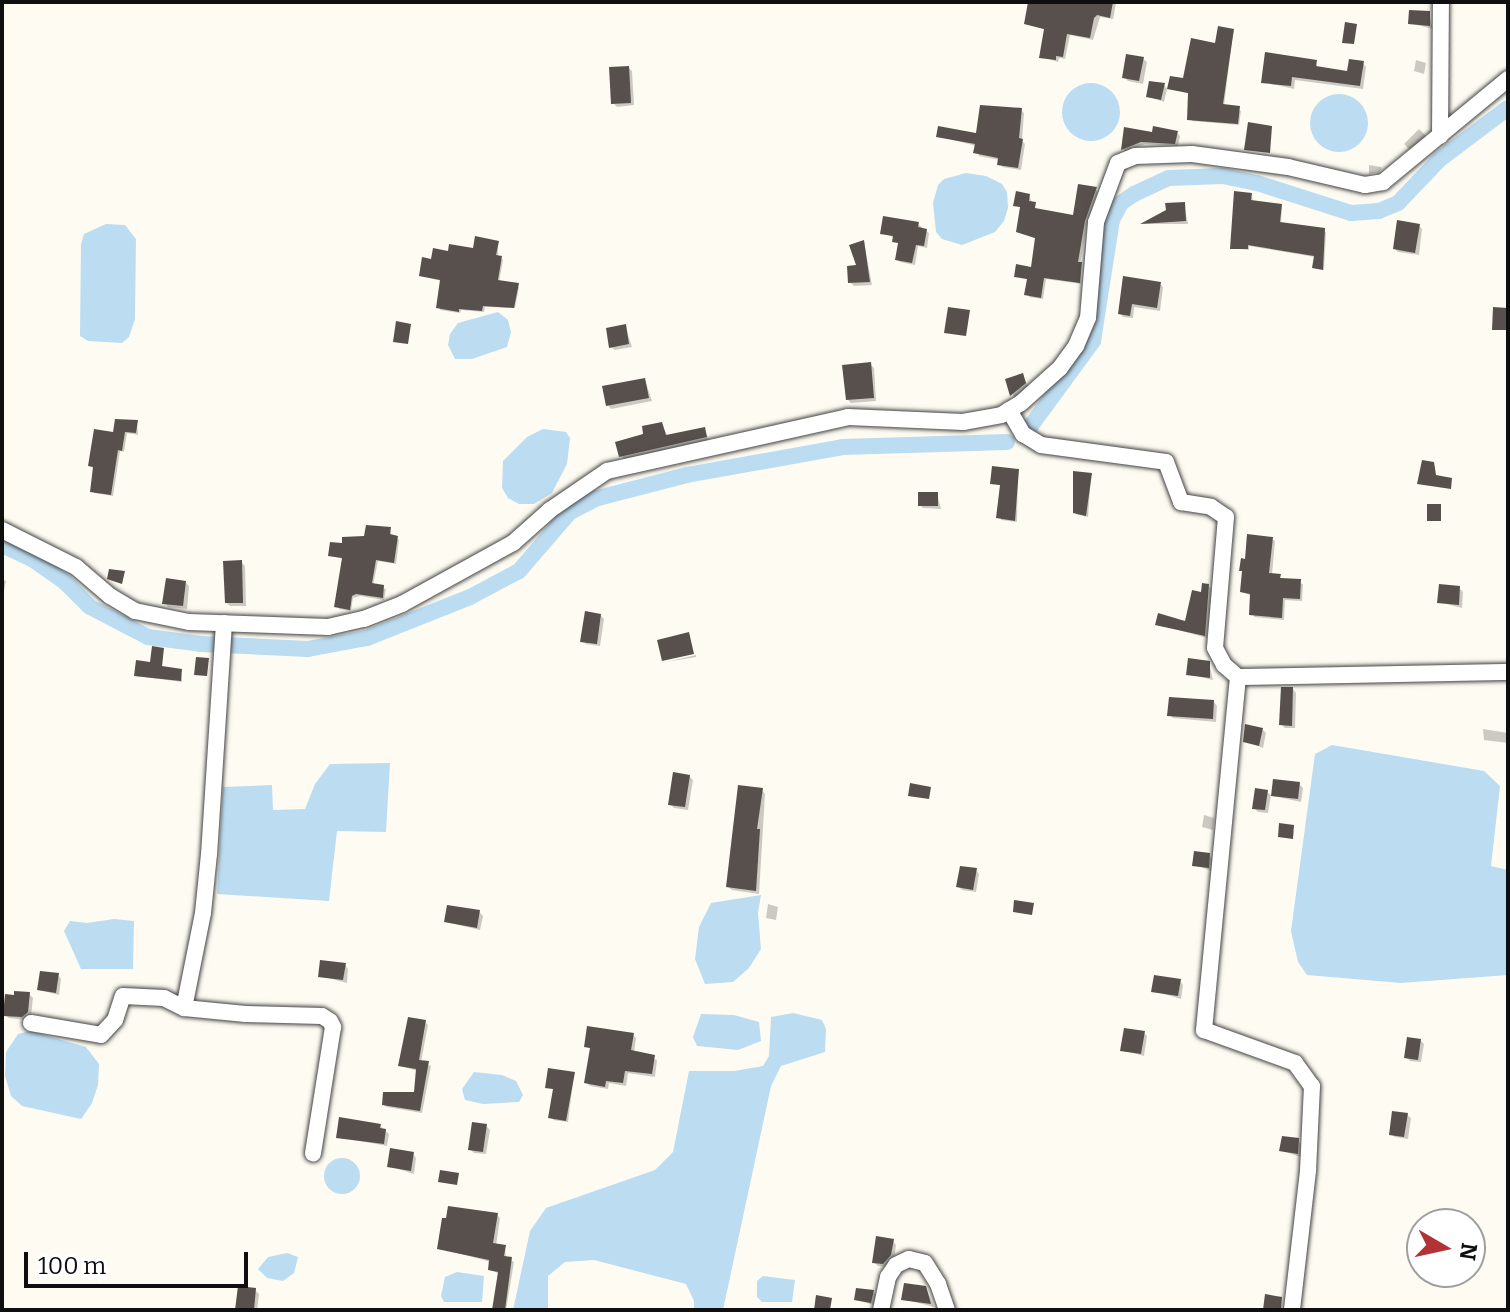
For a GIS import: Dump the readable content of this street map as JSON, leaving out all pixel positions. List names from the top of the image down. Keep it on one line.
{"scale_bar":"100 m","north":"right"}
